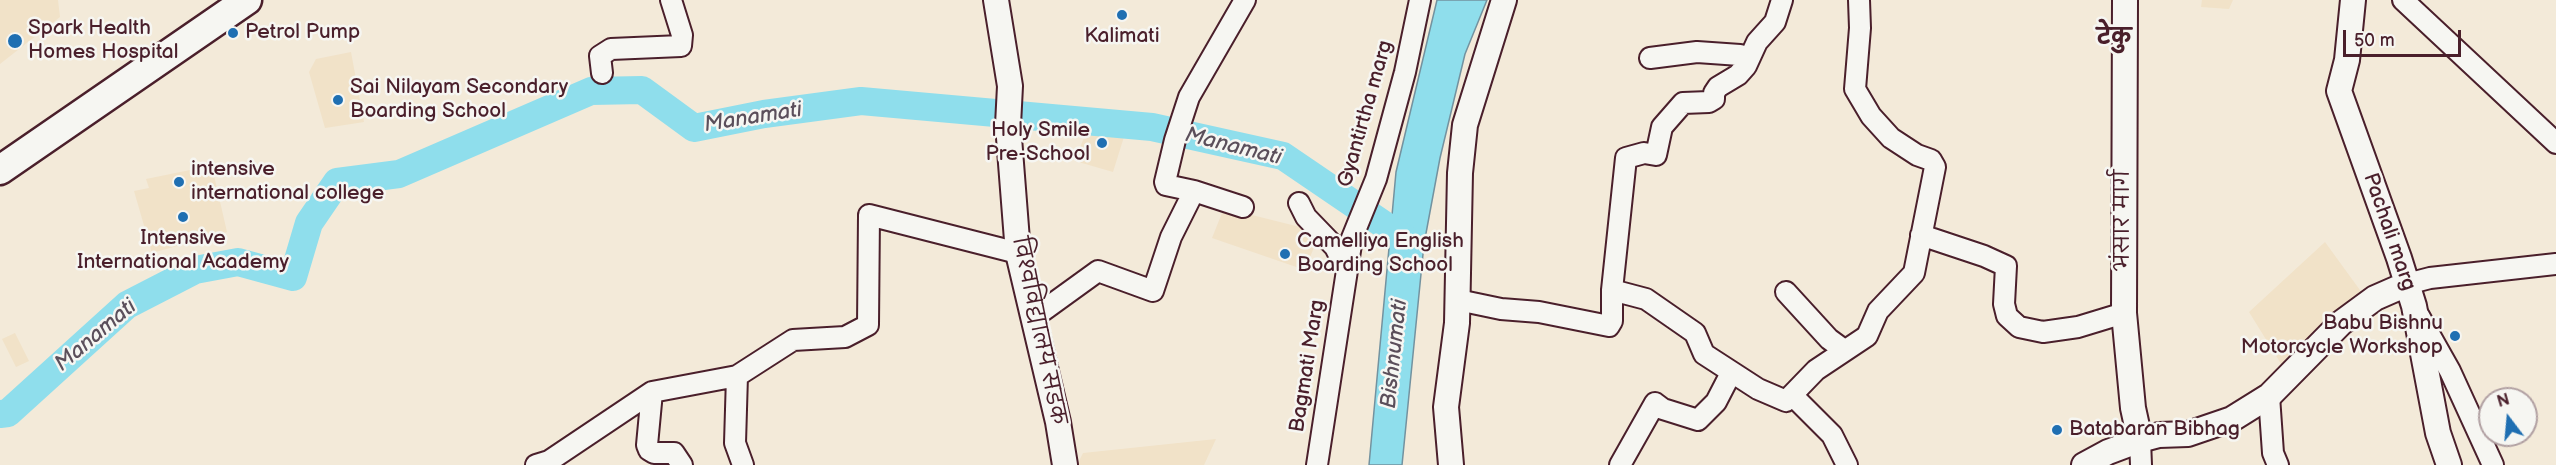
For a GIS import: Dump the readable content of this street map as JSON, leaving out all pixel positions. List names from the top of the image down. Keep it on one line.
{"streets":{"main road":["भंसार मार्ग","Pachali marg","विश्वविद्यालय सडक"],"street":["Gyantirtha marg","Bagmati Marg"]},"crossings":[["Gyantirtha marg","Bagmati Marg"]],"districts":["टेकु"],"water":["Manamati","Bishnumati"],"places":["Kalimati","Petrol Pump","Spark Health Homes Hospital","Sai Nilayam Secondary Boarding School","Holy Smile Pre-School","intensive international college","Intensive International Academy","Camelliya English Boarding School","Babu Bishnu Motorcycle Workshop","Batabaran Bibhag"],"scale_bar":"50 m","north":"top"}
